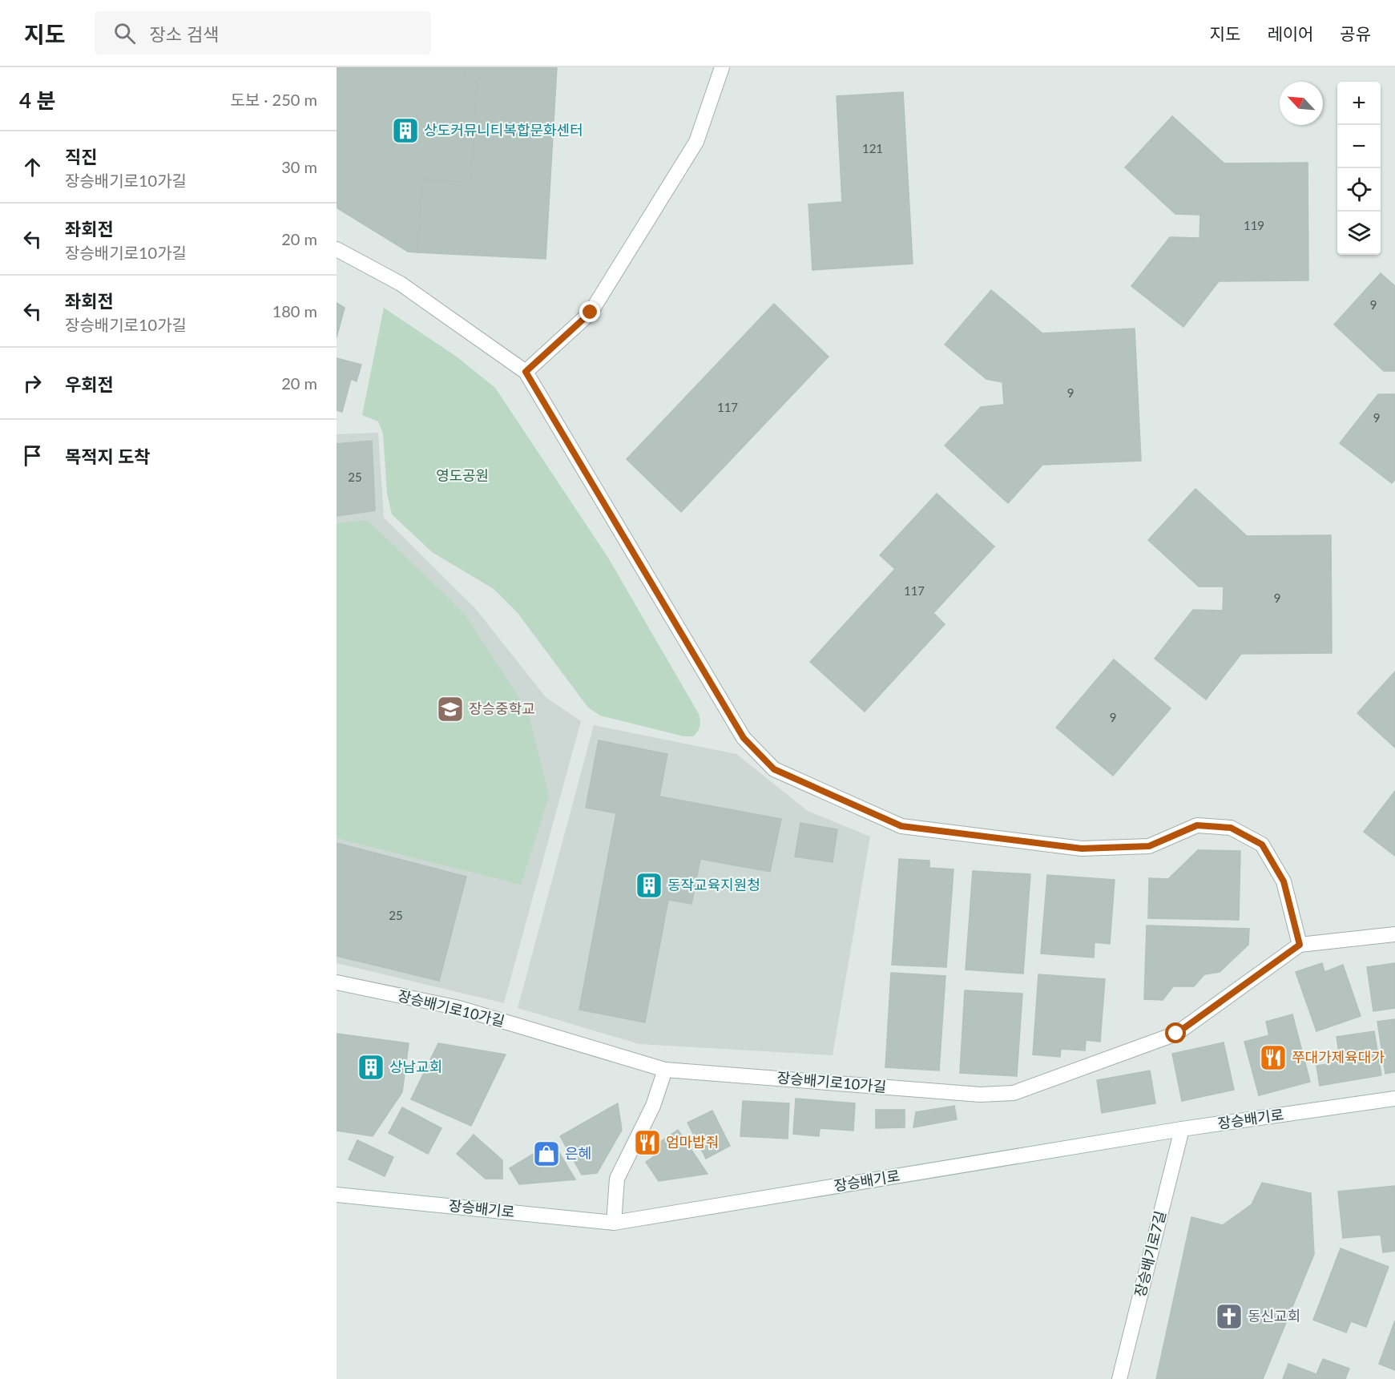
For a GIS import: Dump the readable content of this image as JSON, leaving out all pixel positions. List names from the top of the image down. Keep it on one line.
{"streets":{"main road":["장승배기로10가길","장승배기로","장승배기로7길"]},"crossings":[["장승배기로","장승배기로7길"]],"parks":["영도공원"],"places":{"building":["상도커뮤니티복합문화센터","동작교육지원청","상남교회"],"school or university":["장승중학교"],"restaurant":["쭈대가제육대가","엄마밥줘"],"shop":["은혜"],"church":["동신교회"]},"house_numbers":["121","119","9","9","117","9","25","117","9","9","25"],"north":"top left","page":{"header":"지도","search":"장소 검색","nav":["지도","레이어","공유"],"heading":["4 분","도보 · 250 m"],"map_buttons":["+","−"],"list":[["직진","장승배기로10가길","30 m"],["좌회전","장승배기로10가길","20 m"],["좌회전","장승배기로10가길","180 m"],["우회전","20 m"],"목적지 도착"]}}
